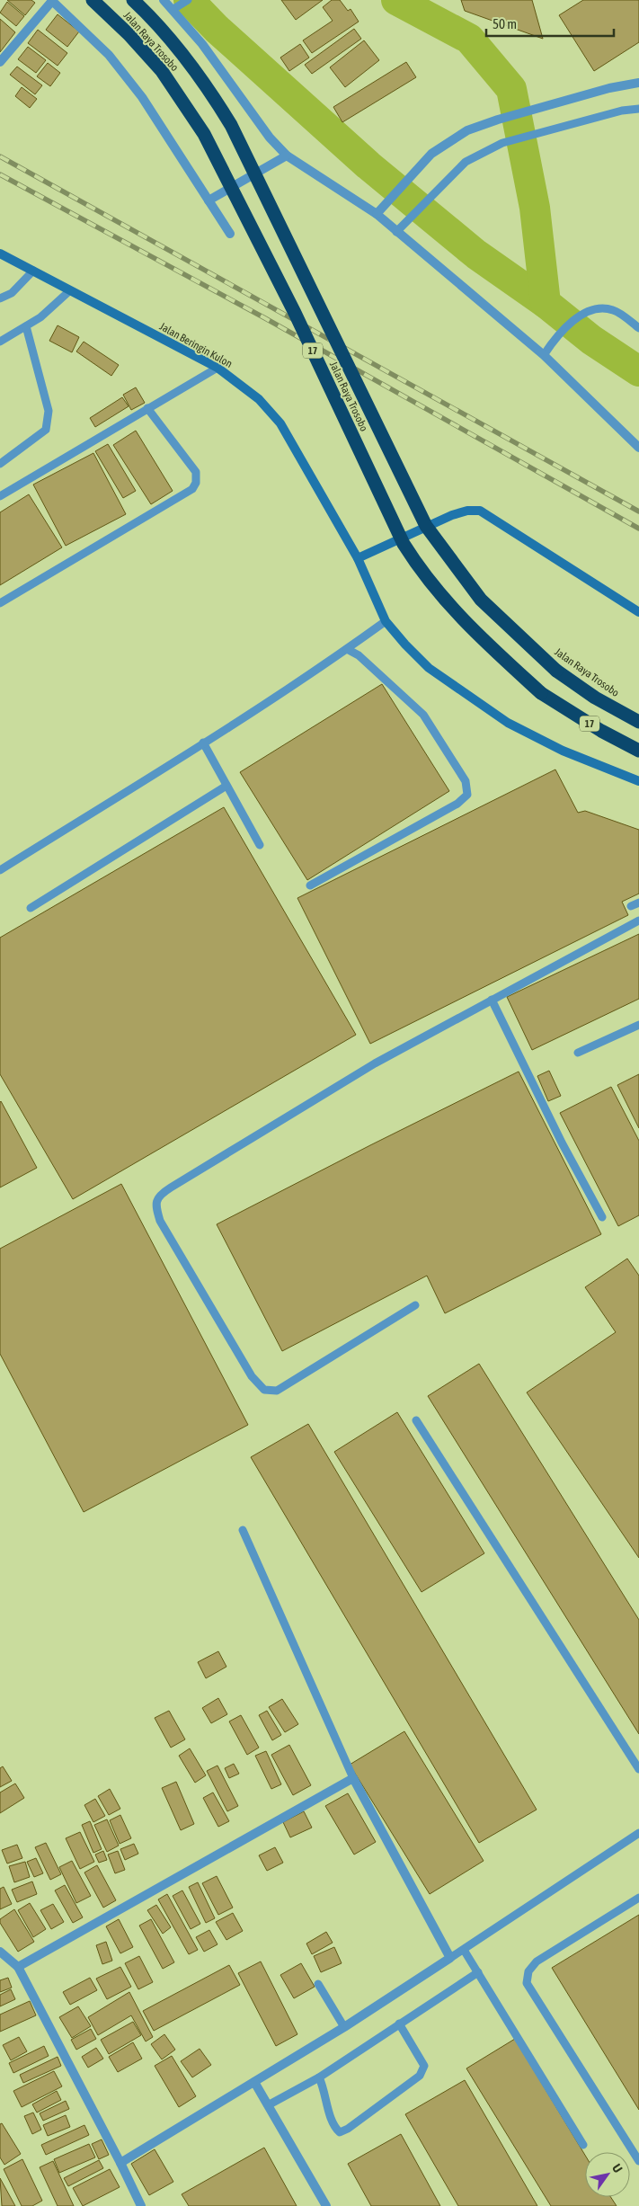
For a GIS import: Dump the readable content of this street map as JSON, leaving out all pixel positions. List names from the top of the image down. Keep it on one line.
{"streets":{"highway":["Jalan Raya Trosobo","17"],"street":["Jalan Beringin Kulon"]},"scale_bar":"50 m","north":"top right"}
